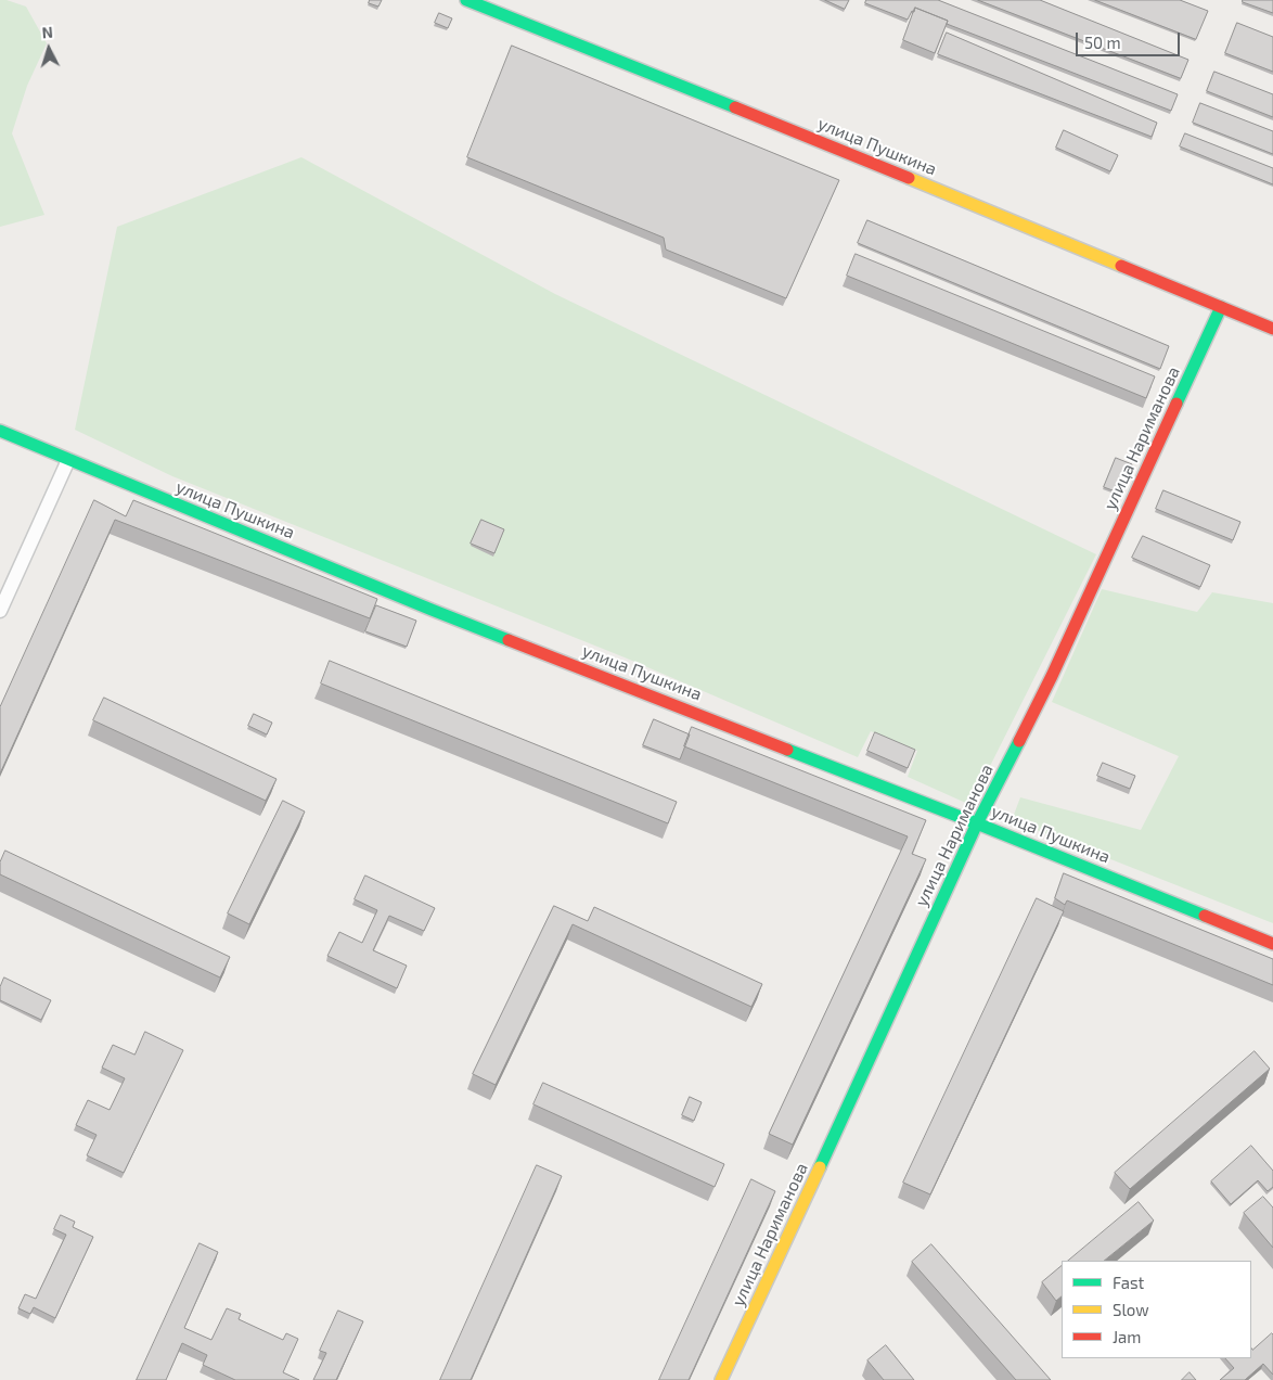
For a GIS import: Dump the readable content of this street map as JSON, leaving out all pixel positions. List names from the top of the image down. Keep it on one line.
{"streets":{"street":["улица Пушкина","улица Нариманова"]},"crossings":[["улица Пушкина","улица Нариманова"]],"legend":["Fast","Slow","Jam"],"scale_bar":"50 m","north":"top"}
